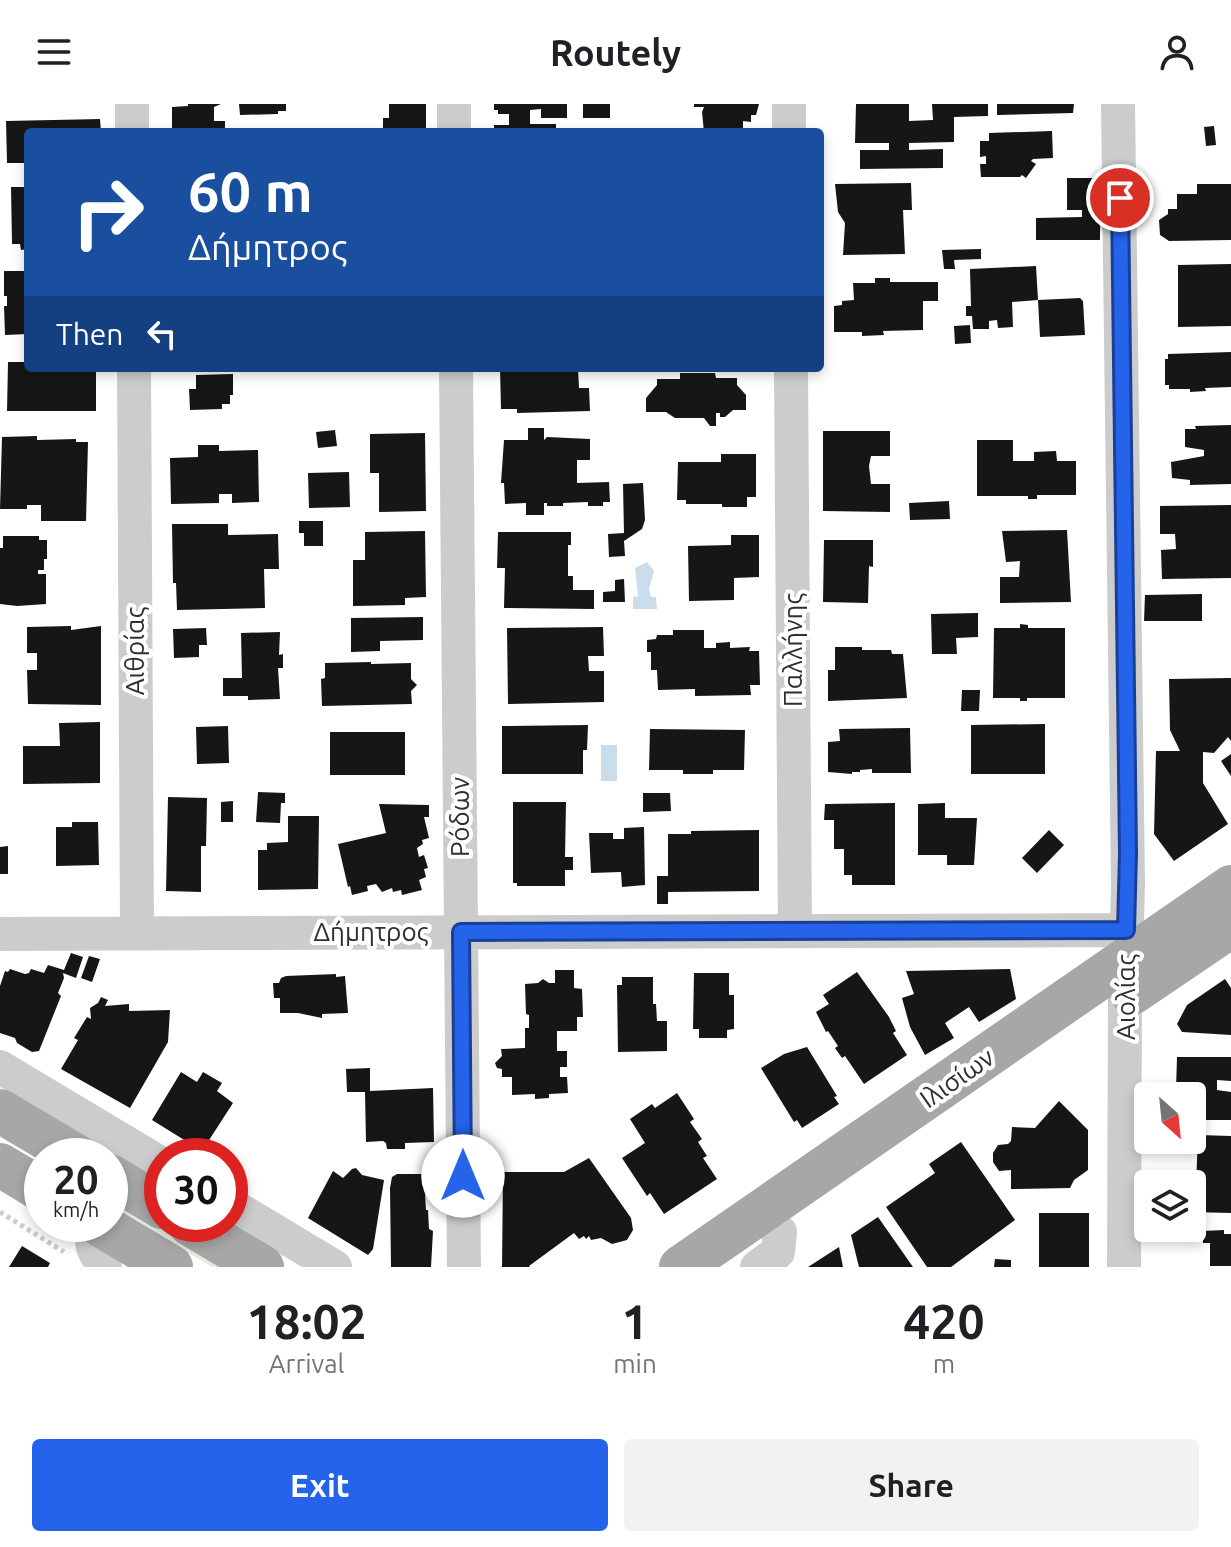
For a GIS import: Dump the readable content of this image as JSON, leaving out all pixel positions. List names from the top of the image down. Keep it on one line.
{"streets":{"main road":["Ιλισίων"],"street":["Παλλήνης","Αιθρίας","Ρόδων","Δήμητρος","Αιολίας"]},"crossings":[["Παλλήνης","Δήμητρος"],["Αιθρίας","Δήμητρος"],["Ρόδων","Δήμητρος"],["Δήμητρος","Αιολίας"],["Δήμητρος","Ιλισίων"],["Αιολίας","Ιλισίων"]],"north":"bottom right","page":{"header":"Routely","turn":["60 m","Δήμητρος"],"then":"Then","speed":"20 km/h","limit":"30","eta":["18:02","Arrival","1","min","420","m"],"buttons":["Exit","Share"]}}
